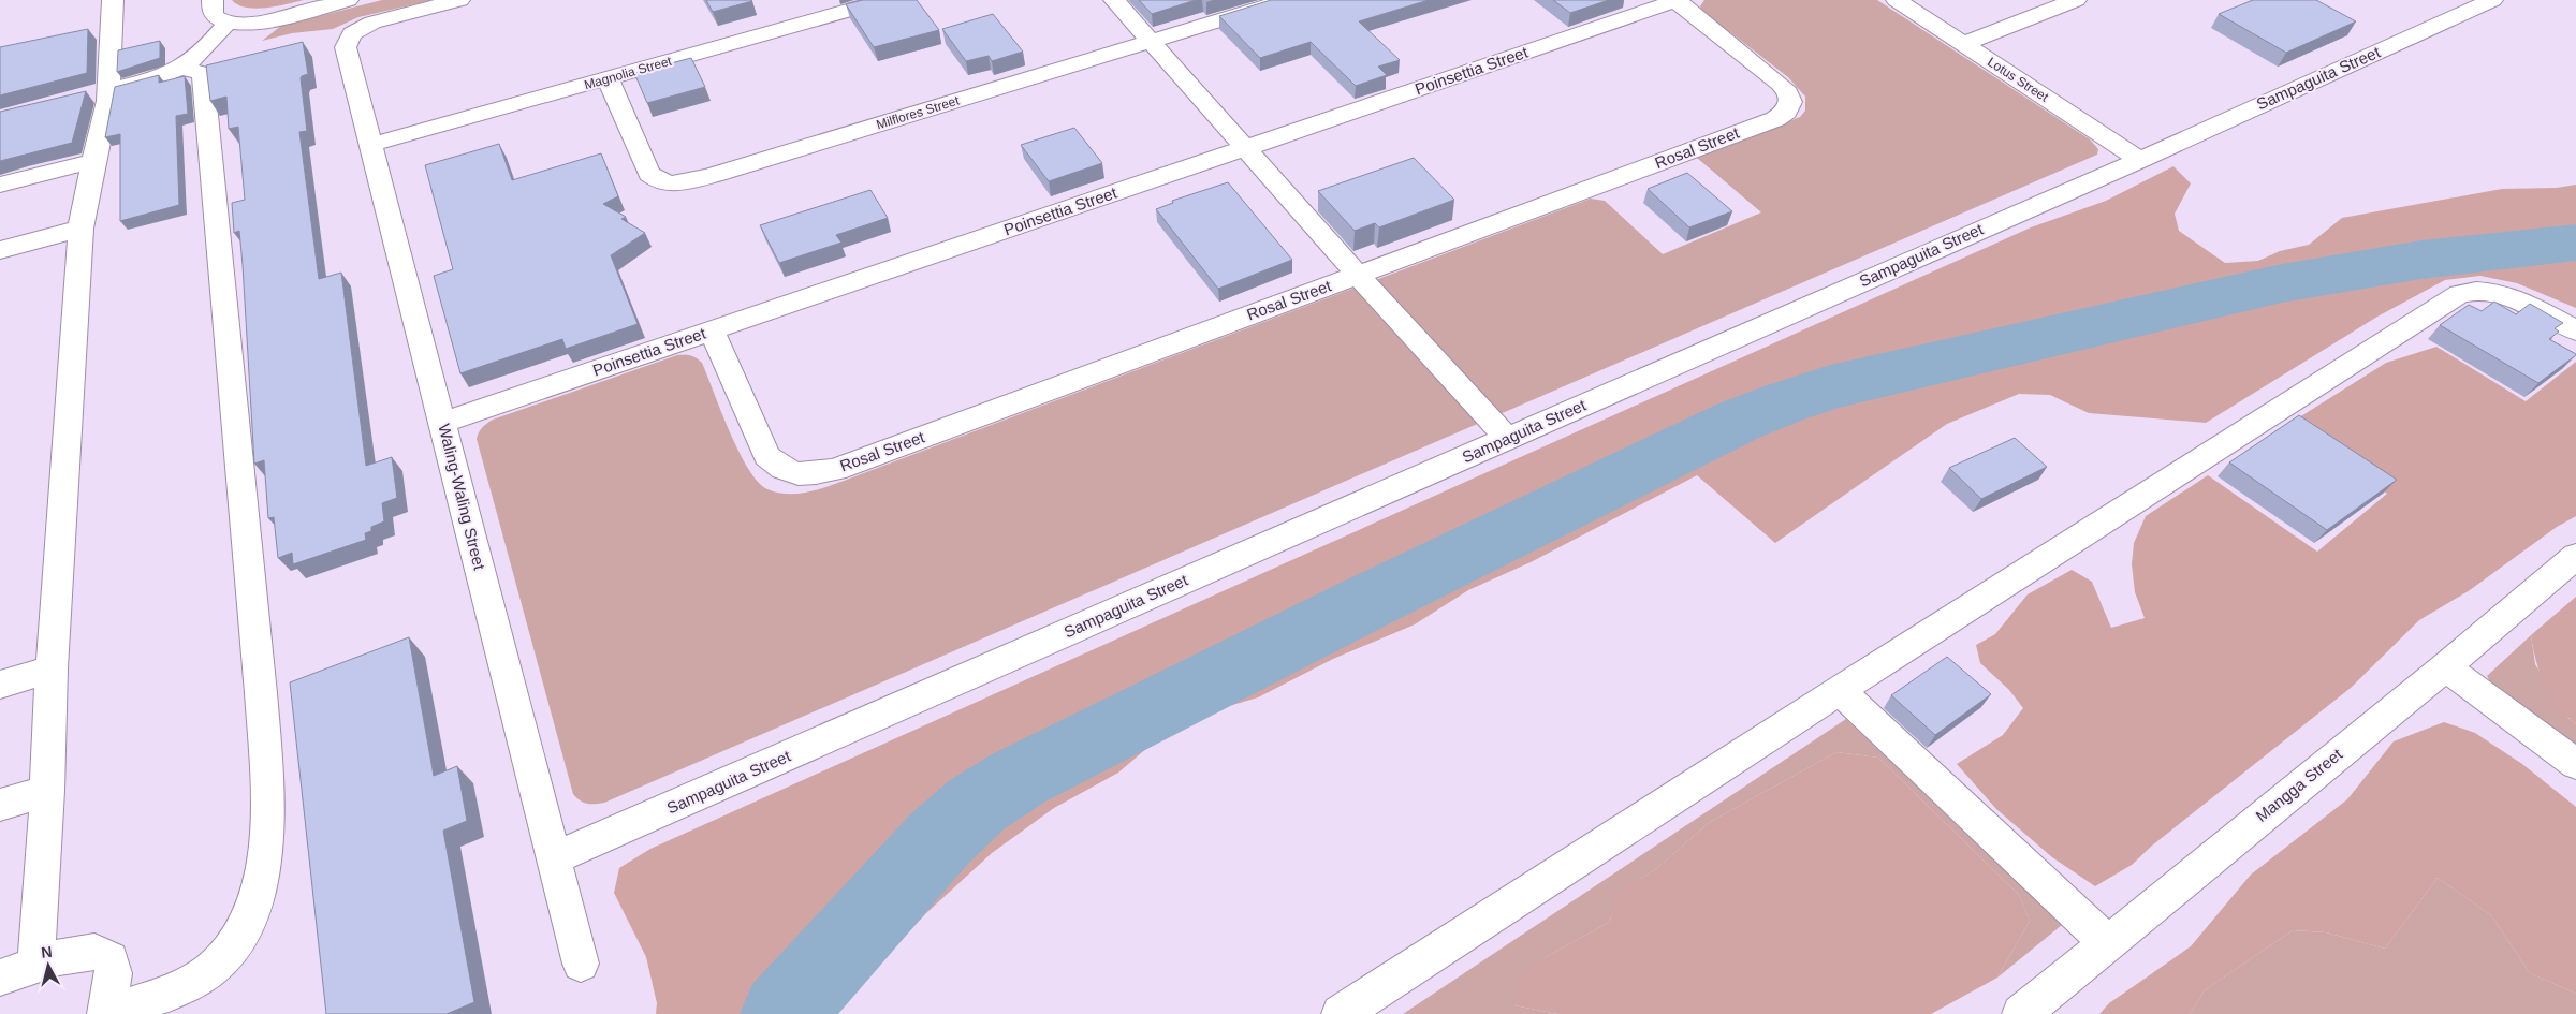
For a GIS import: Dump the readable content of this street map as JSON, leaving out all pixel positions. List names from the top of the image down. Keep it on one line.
{"streets":{"street":["Poinsettia Street","Magnolia Street","Sampaguita Street","Lotus Street","Milflores Street","Rosal Street","Waling-Waling Street","Mangga Street"]},"crossings":[["Poinsettia Street","Rosal Street"],["Poinsettia Street","Waling-Waling Street"],["Magnolia Street","Milflores Street"],["Magnolia Street","Waling-Waling Street"],["Sampaguita Street","Lotus Street"],["Sampaguita Street","Waling-Waling Street"]],"north":"top"}
